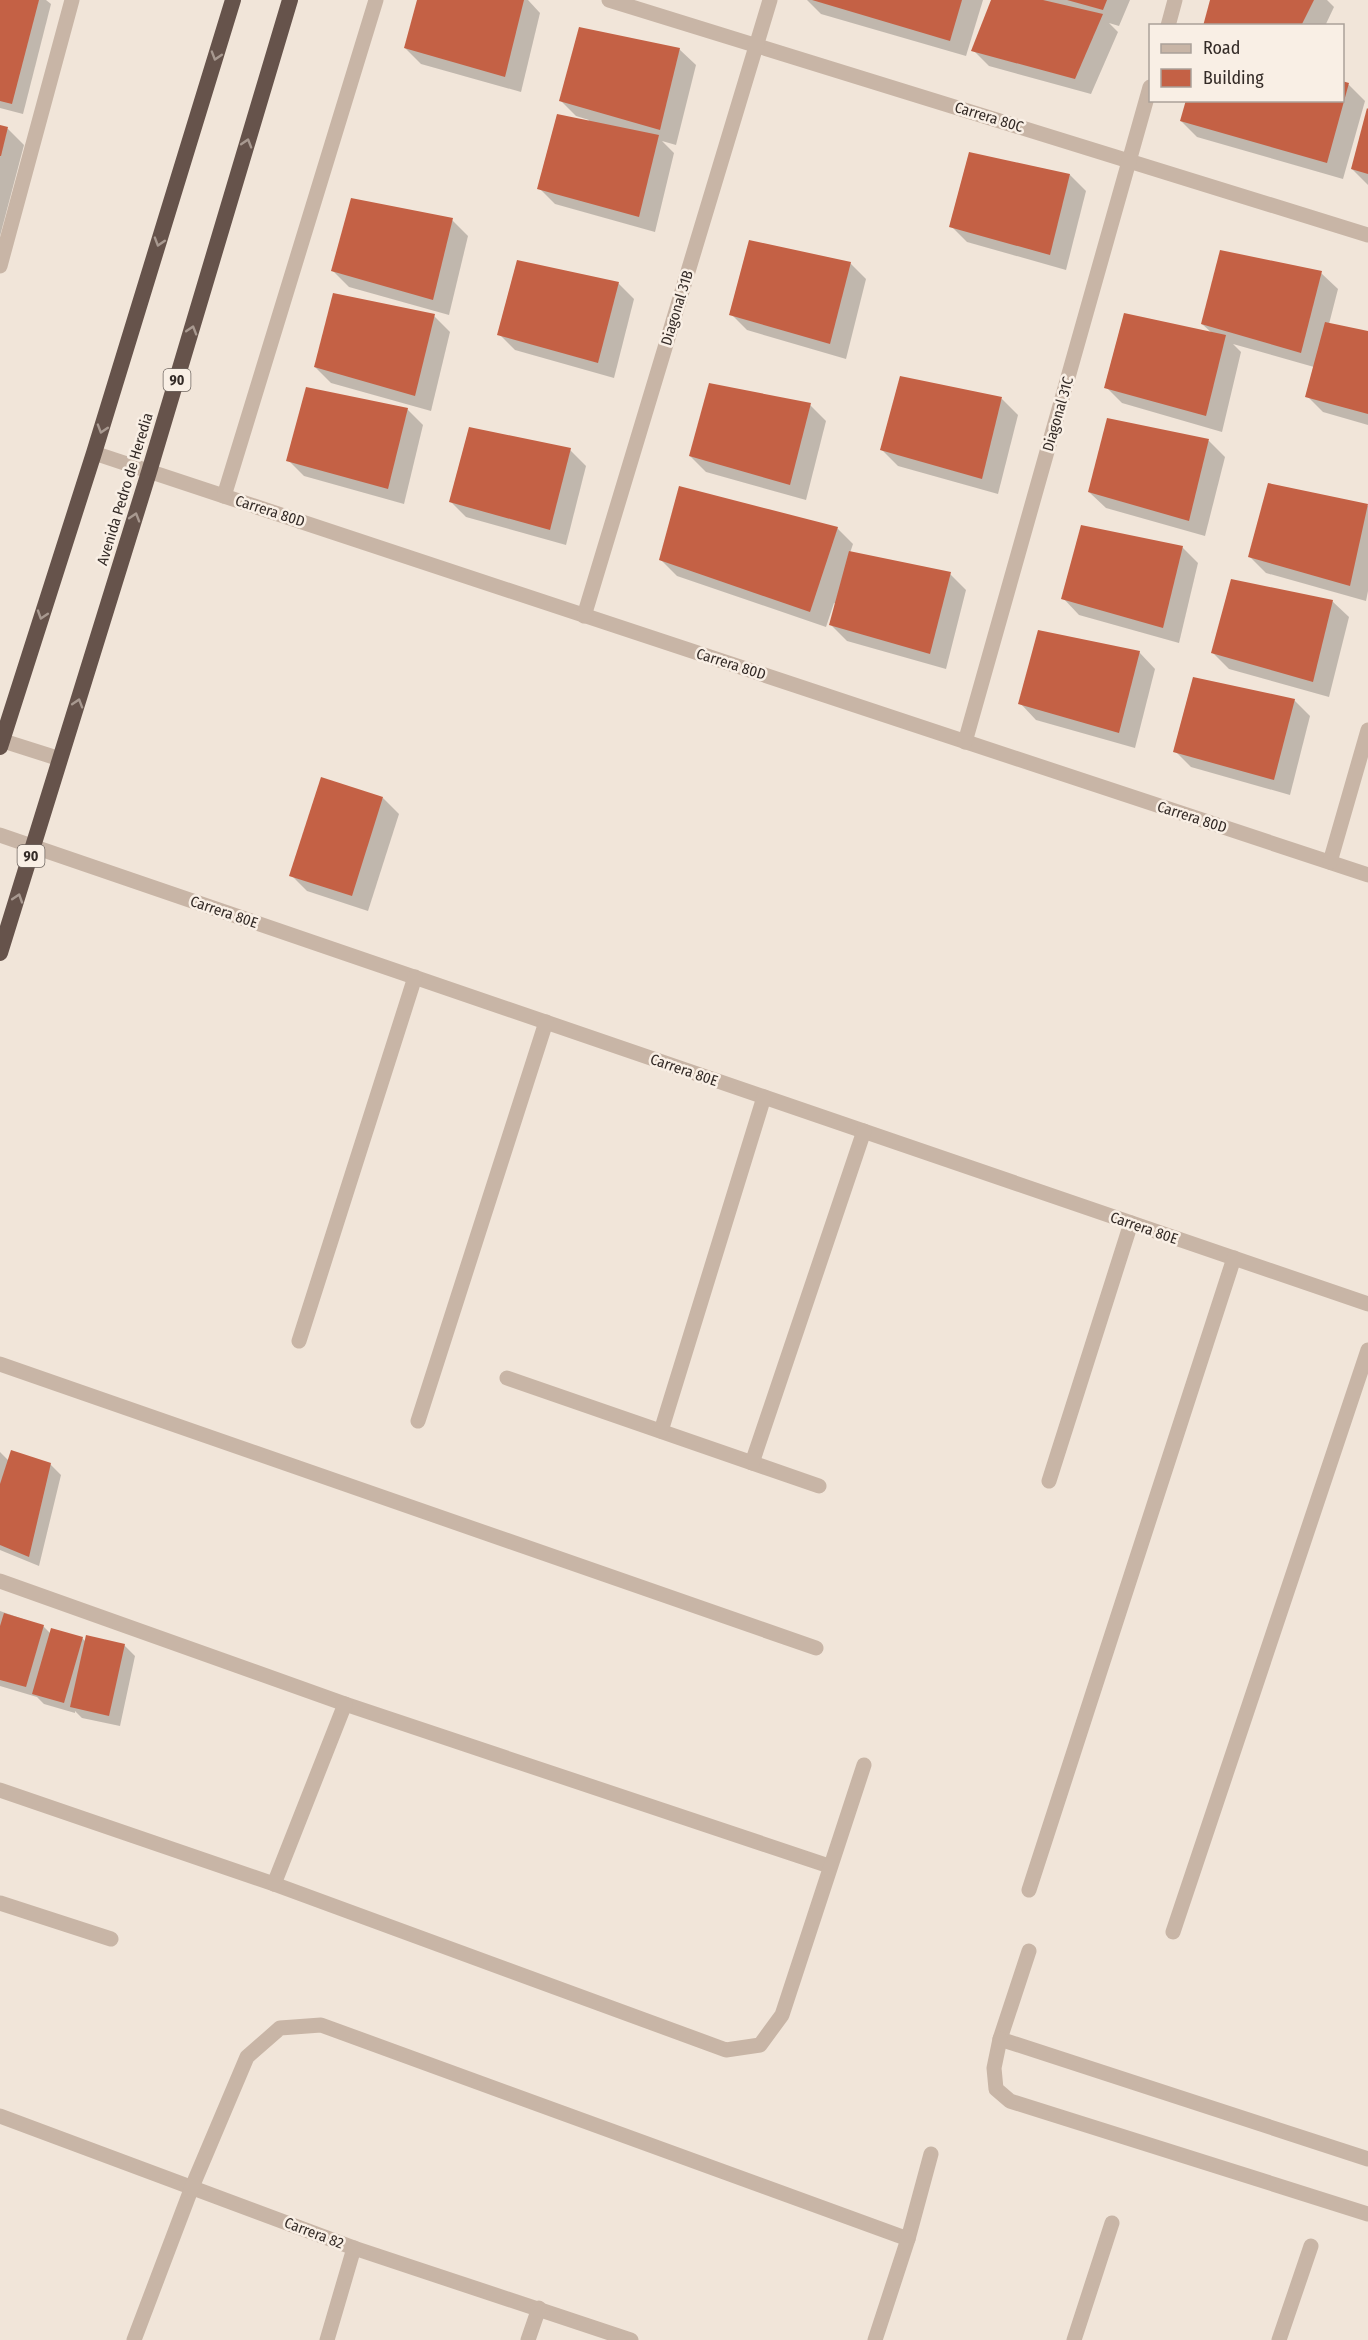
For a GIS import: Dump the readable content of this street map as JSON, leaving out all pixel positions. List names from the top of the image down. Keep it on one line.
{"streets":{"highway":["90","Avenida Pedro de Heredia"],"street":["Carrera 80C","Diagonal 31B","Diagonal 31C","Carrera 80D","Carrera 80E","Carrera 82"]},"crossings":[["Carrera 80C","Diagonal 31B"],["Carrera 80C","Diagonal 31C"],["Diagonal 31B","Carrera 80D"],["Diagonal 31C","Carrera 80D"],["Avenida Pedro de Heredia","Carrera 80D"],["Avenida Pedro de Heredia","Carrera 80E"]],"legend":["Road","Building"]}
